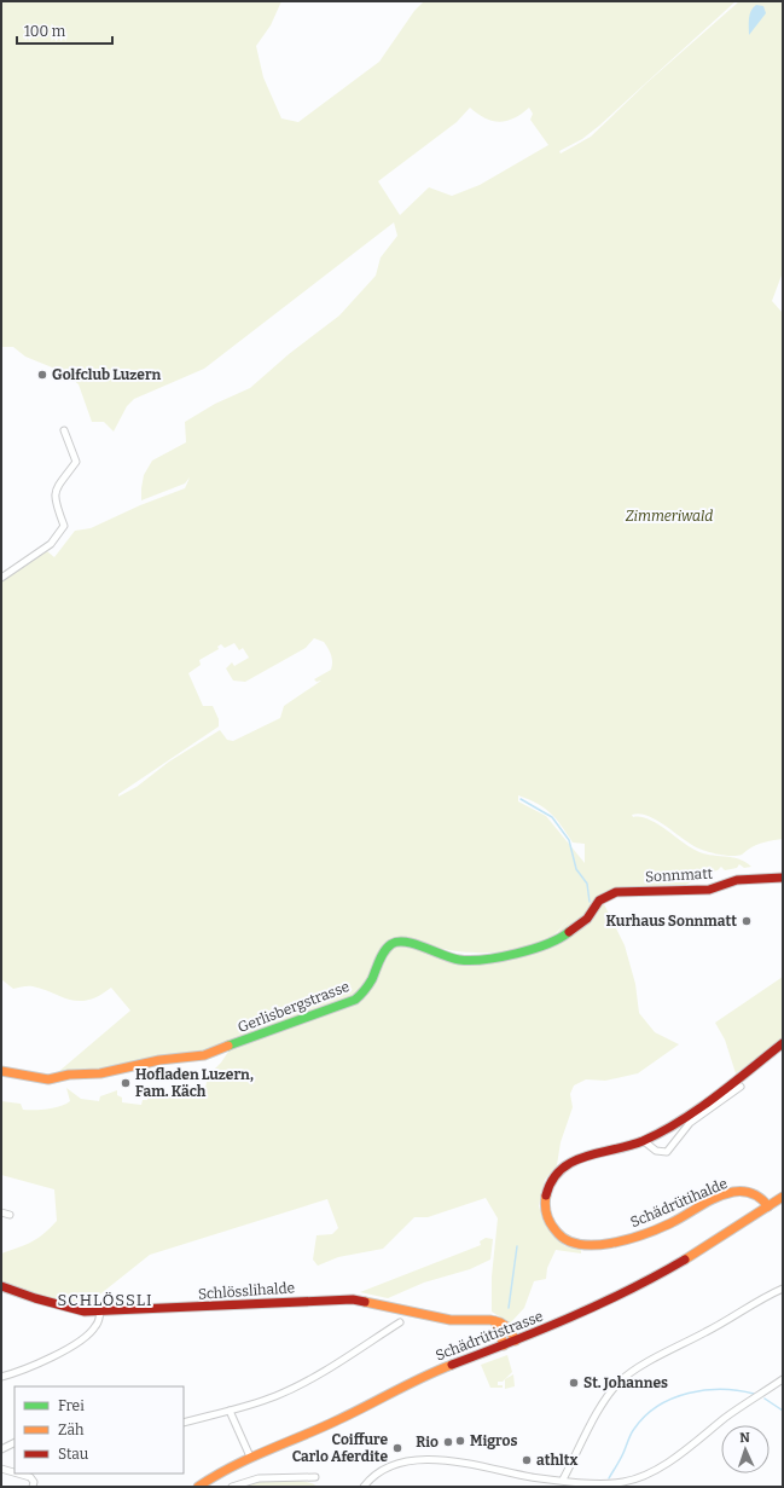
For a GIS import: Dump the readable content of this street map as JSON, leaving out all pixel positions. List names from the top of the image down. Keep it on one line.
{"streets":{"street":["Sonnmatt","Gerlisbergstrasse","Schädrütihalde","Schlösslihalde","Schädrütistrasse"]},"crossings":[["Sonnmatt","Gerlisbergstrasse"],["Schädrütihalde","Schädrütistrasse"]],"districts":["SCHLÖSSLI"],"parks":["Zimmeriwald"],"places":["Golfclub Luzern","Kurhaus Sonnmatt","Hofladen Luzern, Fam. Käch","St. Johannes","Migros","Rio","Coiffure Carlo Aferdite","athltx"],"legend":["Frei","Zäh","Stau"],"scale_bar":"100 m","north":"top"}
